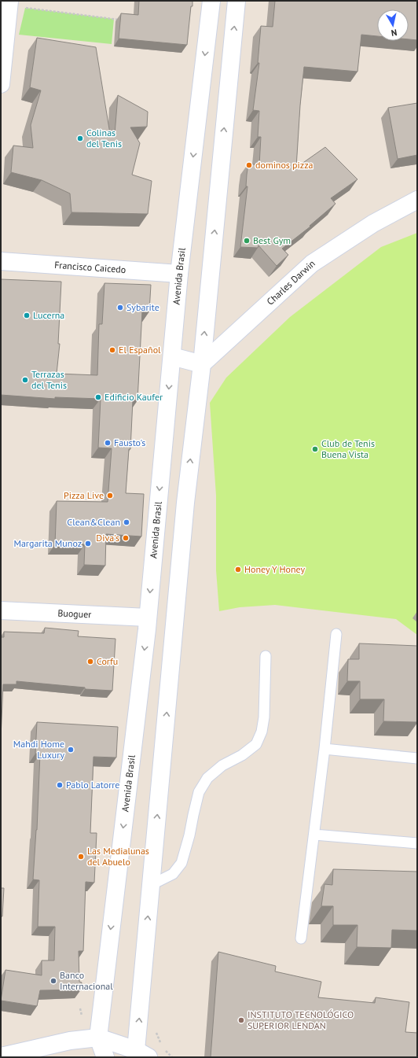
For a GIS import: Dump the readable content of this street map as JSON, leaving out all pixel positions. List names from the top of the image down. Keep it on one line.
{"streets":{"street":["Francisco Caicedo","Avenida Brasil","Charles Darwin","Buoguer"]},"crossings":[["Francisco Caicedo","Avenida Brasil"],["Avenida Brasil","Buoguer"]],"places":["Colinas del Tenis","dominos pizza","Best Gym","Sybarite","Lucerna","El Español","Terrazas del Tenis","Edificio Kaufer","Fausto's","Club de Tenis Buena Vista","Pizza Live","Clean&Clean","Diva's","Margarita Munoz","Honey Y Honey","Corfu","Mahdi Home Luxury","Pablo Latorre","Las Medialunas del Abuelo","Banco Internacional","INSTITUTO TECNOLÓGICO SUPERIOR LENDAN"],"north":"bottom"}
